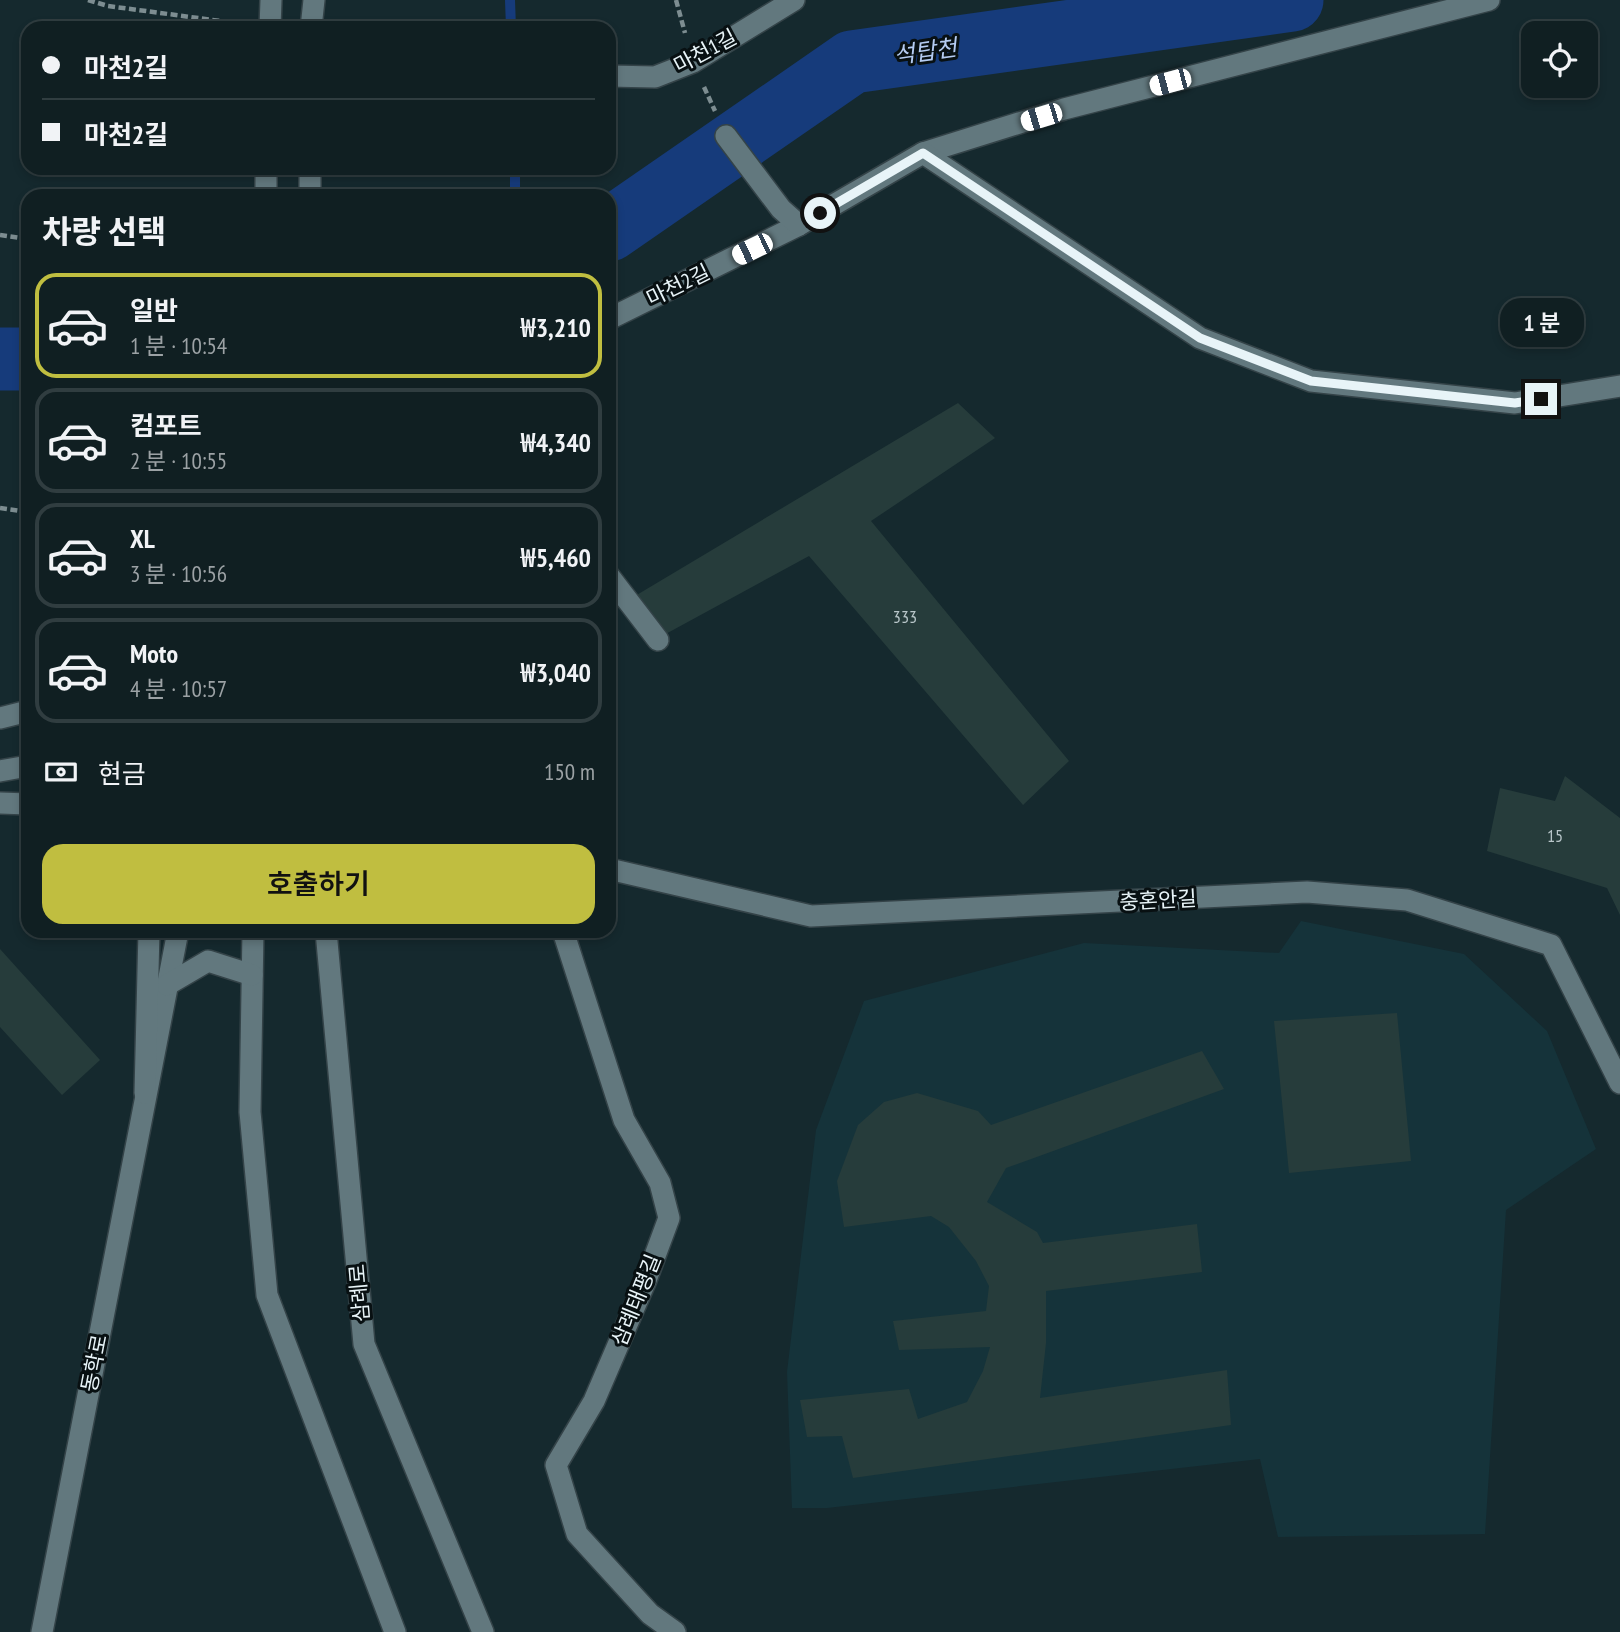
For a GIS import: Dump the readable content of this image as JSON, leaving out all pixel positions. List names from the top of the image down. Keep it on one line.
{"streets":{"street":["마천1길","마천2길","충혼안길","삼례로","삼례태평길","동학로"]},"water":["석탑천"],"house_numbers":["333","15"],"page":{"banner":["마천2길","마천2길"],"heading":"차량 선택","list":[{"name":"일반","note":"1 분 · 10:54","value":"₩3,210"},{"name":"컴포트","note":"2 분 · 10:55","value":"₩4,340"},{"name":"XL","note":"3 분 · 10:56","value":"₩5,460"},{"name":"Moto","note":"4 분 · 10:57","value":"₩3,040"}],"bubble":"1 분","pay":["현금","150 m"],"buttons":"호출하기"}}
